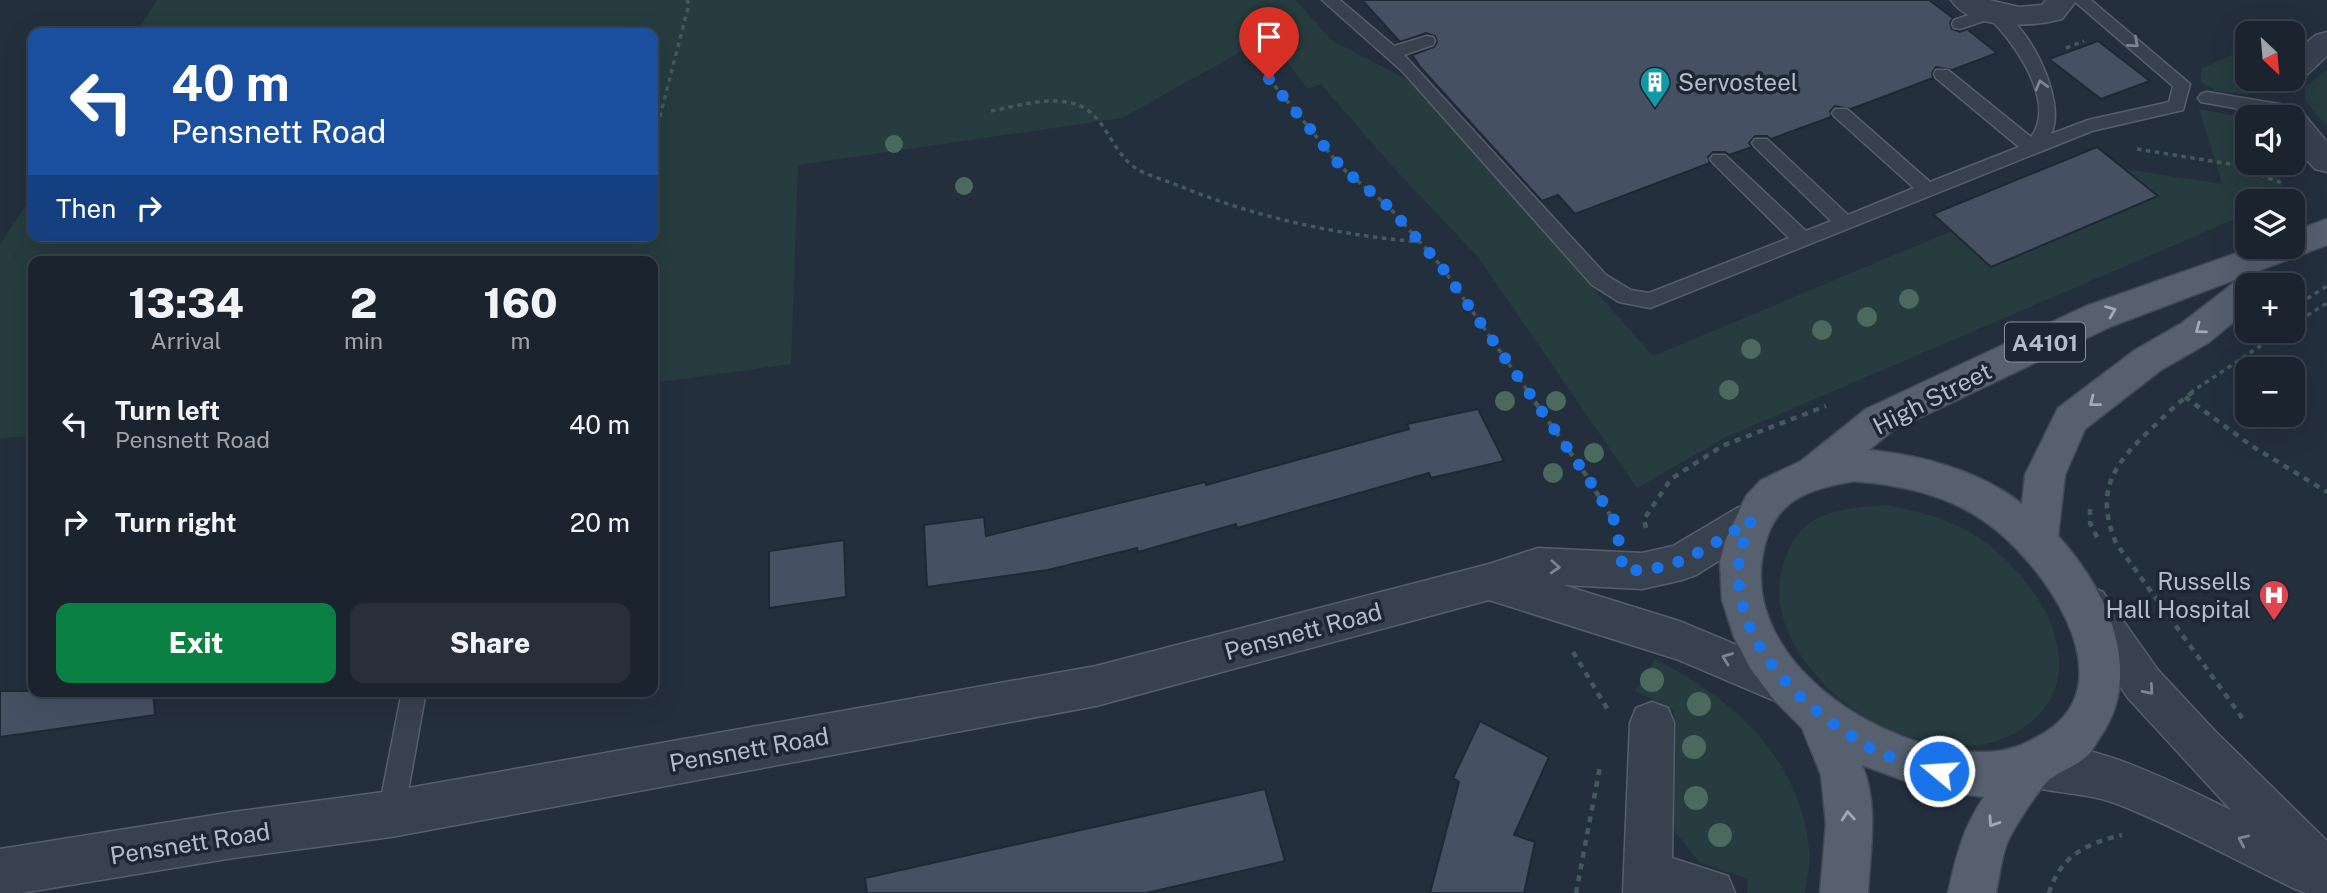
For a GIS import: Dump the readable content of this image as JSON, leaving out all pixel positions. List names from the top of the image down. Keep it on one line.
{"streets":{"main road":["A4101","High Street"],"street":["Pensnett Road"]},"crossings":[["A4101","High Street"],["A4101","Pensnett Road"]],"one_way":["High Street"],"places":{"building":["Servosteel"],"hospital":["Russells Hall Hospital"]},"north":"bottom right","page":{"map_buttons":["+","−"],"turn":["40 m","Pensnett Road"],"then":"Then","eta":["13:34","Arrival","2","min","160","m"],"list":[{"name":"Turn left","note":"Pensnett Road","value":"40 m"},{"name":"Turn right","value":"20 m"}],"buttons":["Exit","Share"]}}
